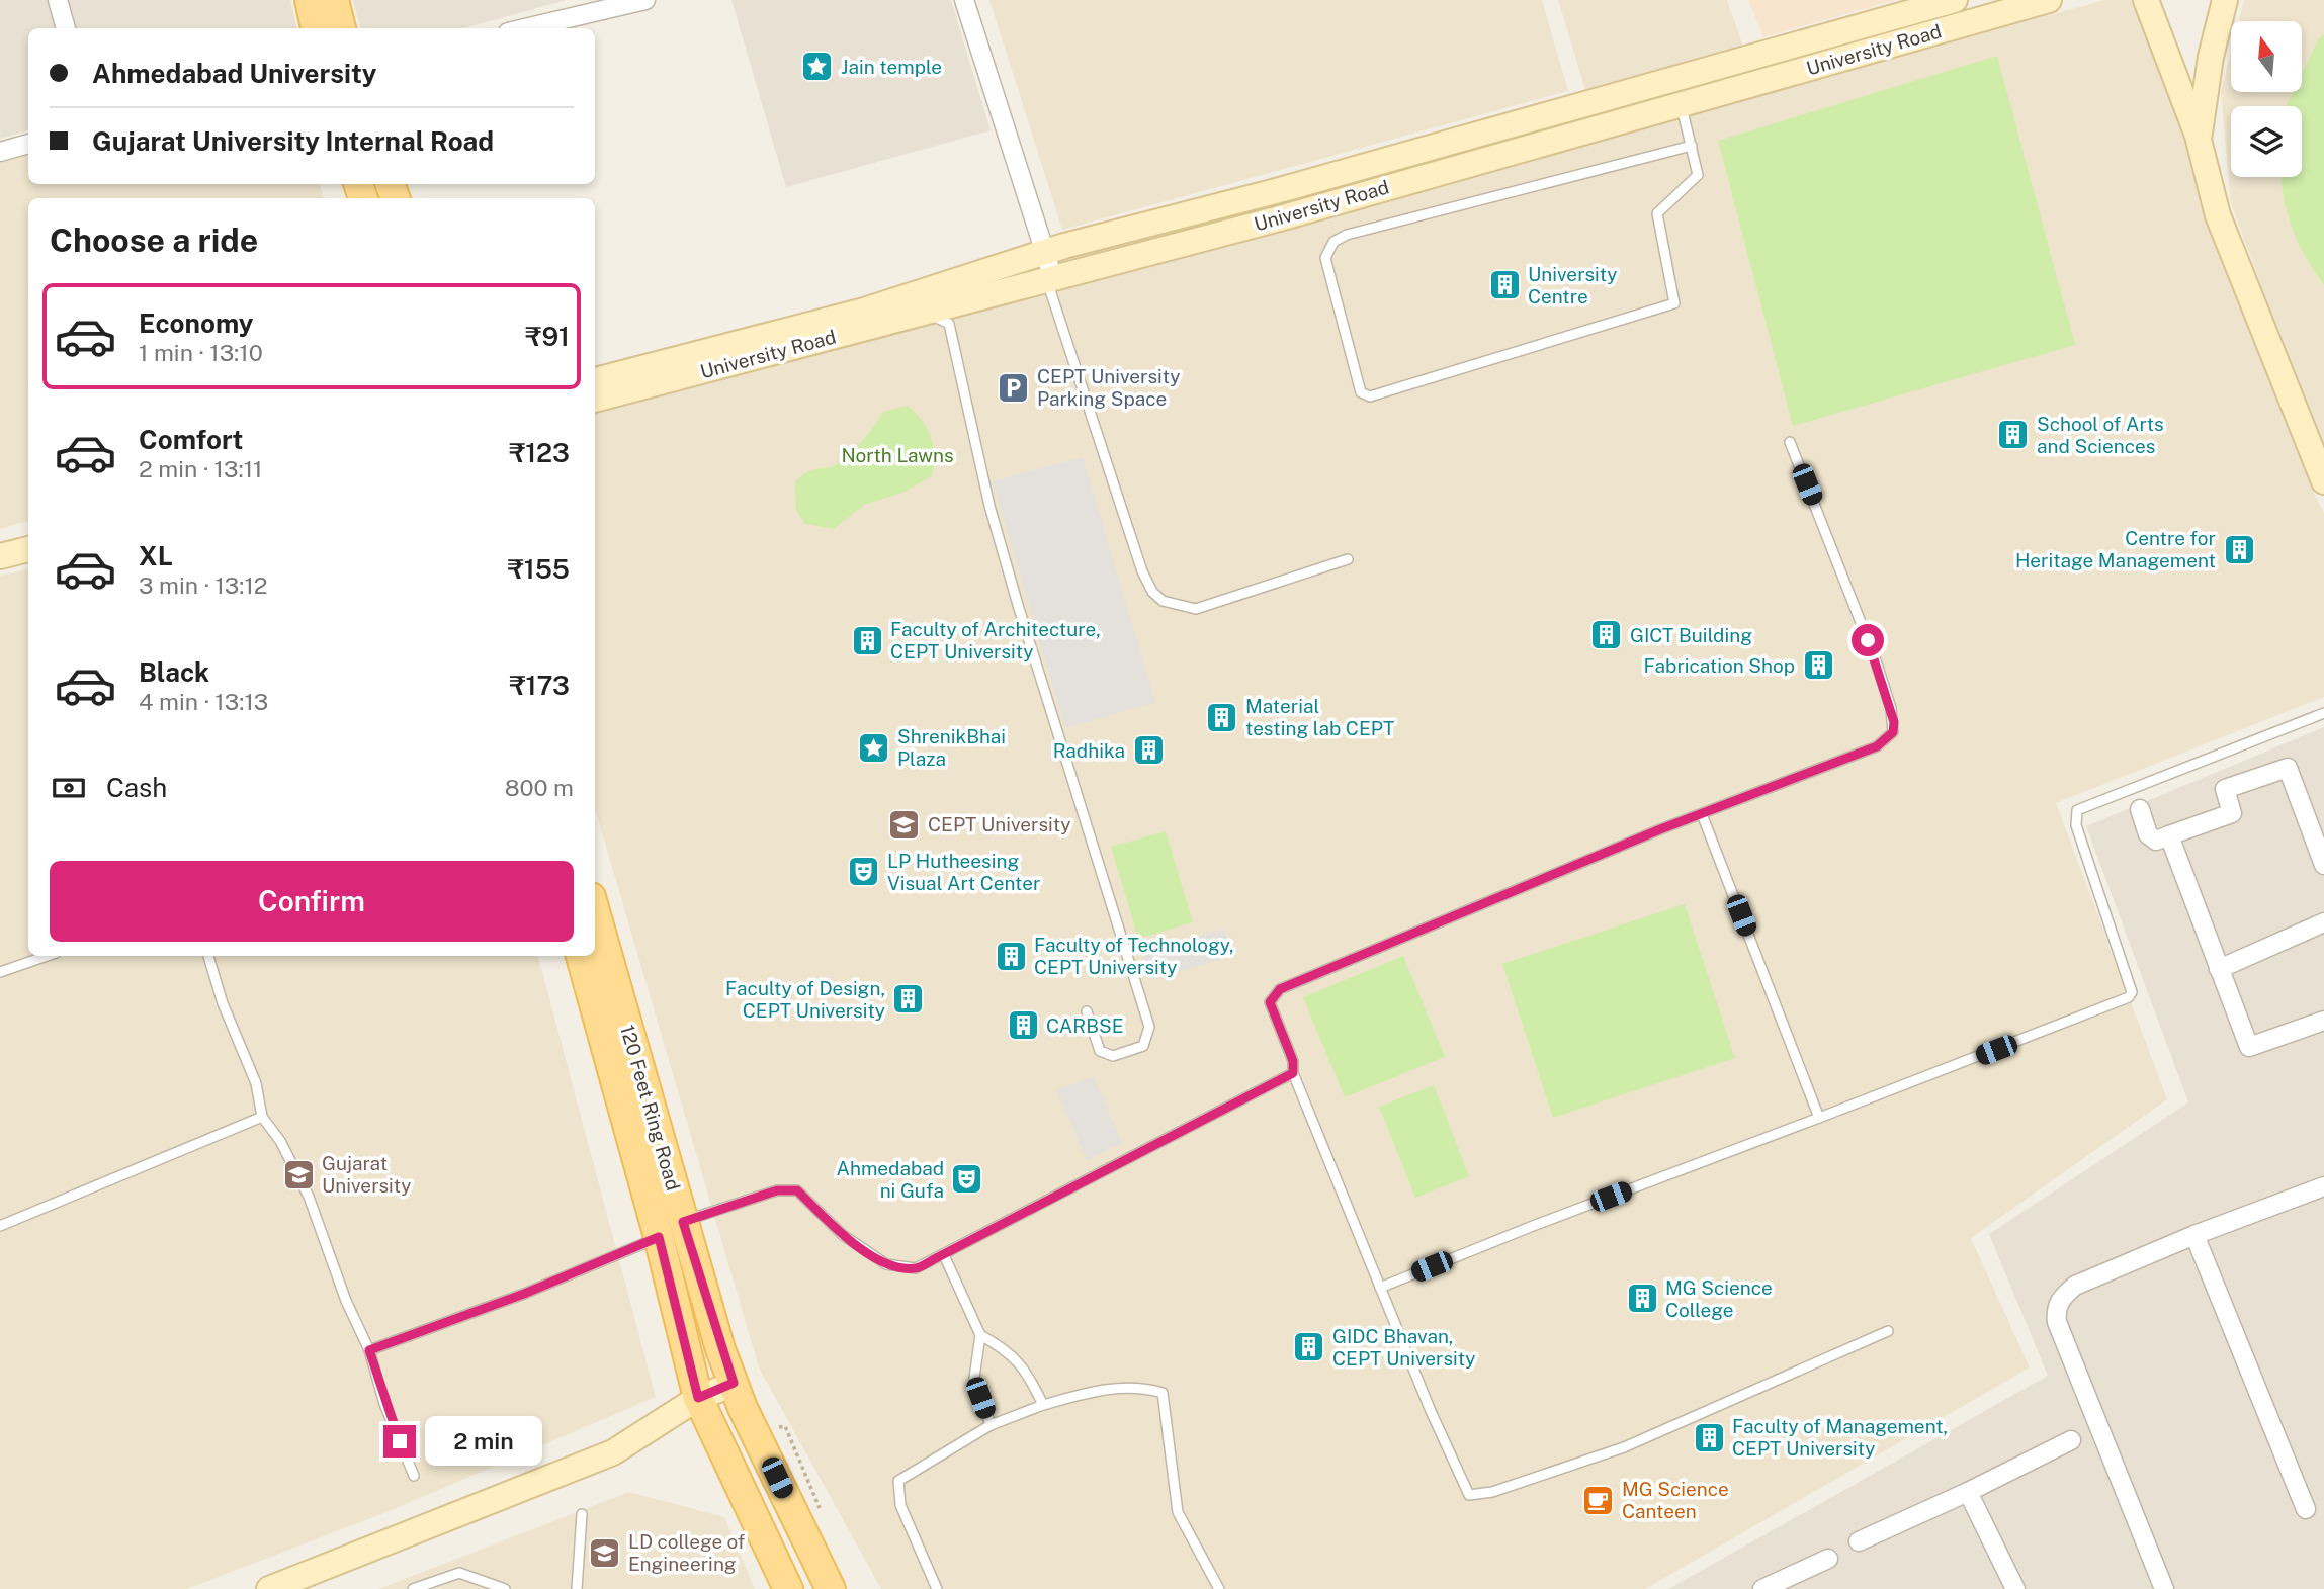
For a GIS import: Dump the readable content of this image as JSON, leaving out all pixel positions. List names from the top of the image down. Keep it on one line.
{"streets":{"main road":["120 Feet Ring Road"],"street":["University Road"]},"parks":["North Lawns"],"places":{"place":["Jain temple","ShrenikBhai Plaza"],"building":["University Centre","School of Arts and Sciences","Centre for Heritage Management","GICT Building","Faculty of Architecture, CEPT University","Fabrication Shop","Material testing lab CEPT","Radhika","Faculty of Technology, CEPT University","Faculty of Design, CEPT University","CARBSE","MG Science College","GIDC Bhavan, CEPT University","Faculty of Management, CEPT University"],"parking":["CEPT University Parking Space"],"school or university":["CEPT University","Gujarat University","LD college of Engineering"],"theatre":["LP Hutheesing Visual Art Center","Ahmedabad ni Gufa"],"cafe":["MG Science Canteen"]},"north":"top","page":{"banner":["Ahmedabad University","Gujarat University Internal Road"],"heading":"Choose a ride","list":[{"name":"Economy","note":"1 min · 13:10","value":"₹91"},{"name":"Comfort","note":"2 min · 13:11","value":"₹123"},{"name":"XL","note":"3 min · 13:12","value":"₹155"},{"name":"Black","note":"4 min · 13:13","value":"₹173"}],"pay":["Cash","800 m"],"buttons":"Confirm","bubble":"2 min"}}
